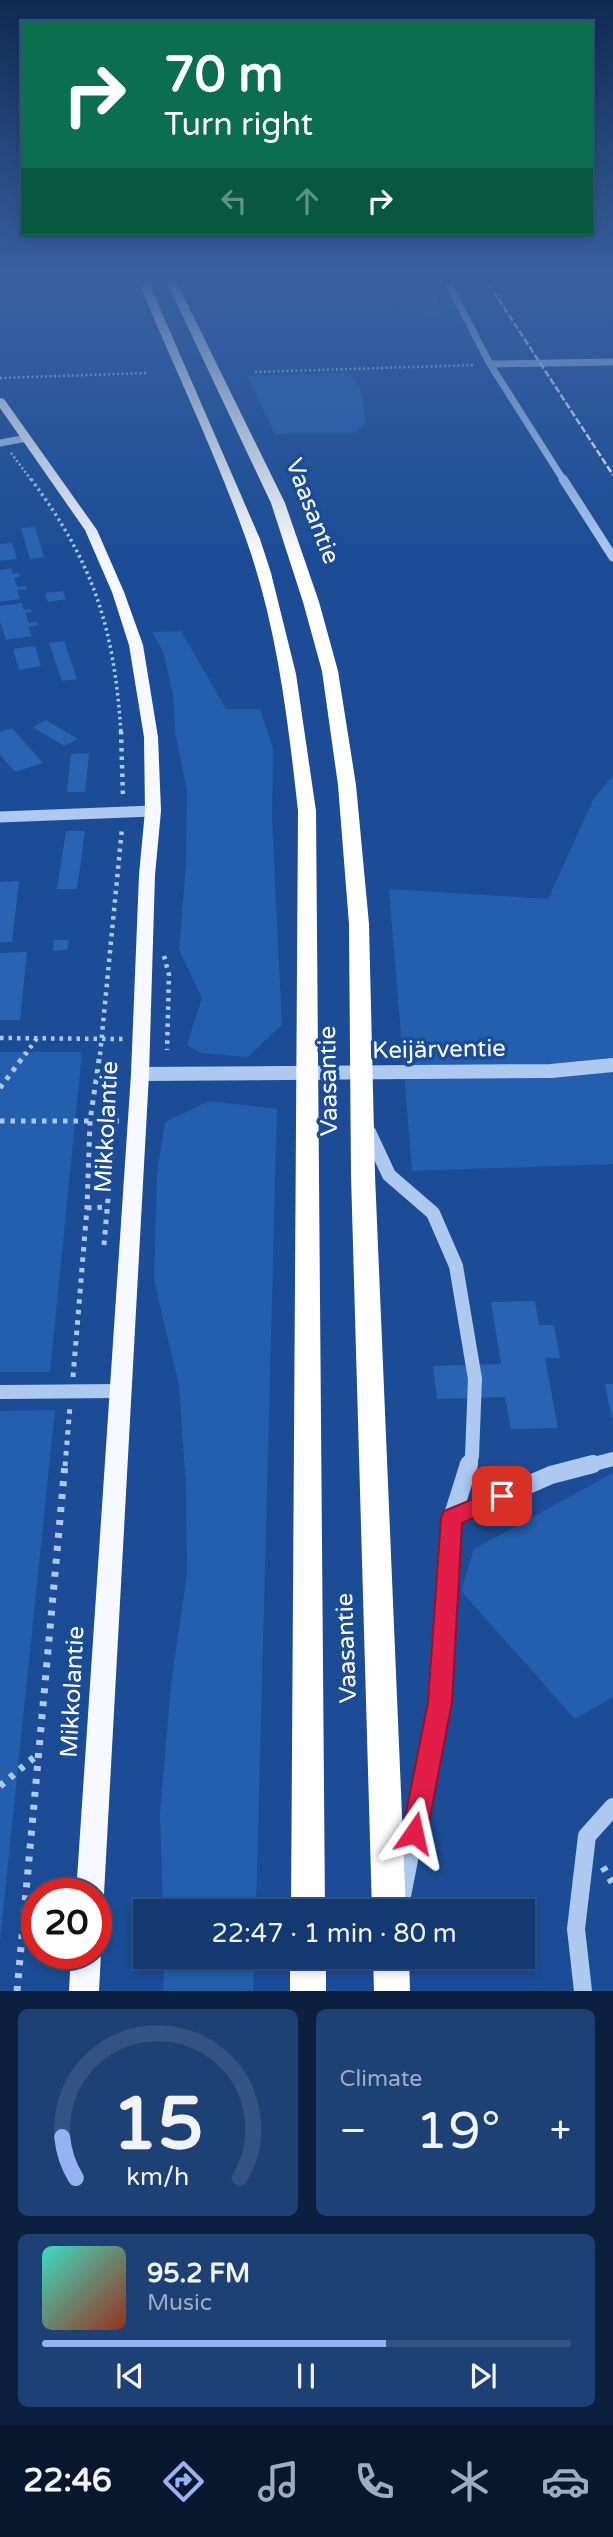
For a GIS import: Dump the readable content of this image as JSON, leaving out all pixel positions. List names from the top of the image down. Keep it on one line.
{"streets":{"highway":["Vaasantie"],"main road":["Mikkolantie"],"street":["Keijärventie"]},"crossings":[["Keijärventie","Mikkolantie"]],"page":{"turn":["70 m","Turn right"],"limit":"20","trip":"22:47 · 1 min · 80 m","tile":"Climate","heat":["−","19°","+"],"song":["95.2 FM","Music"],"tabs":"22:46","gauge":["15","km/h"]}}
